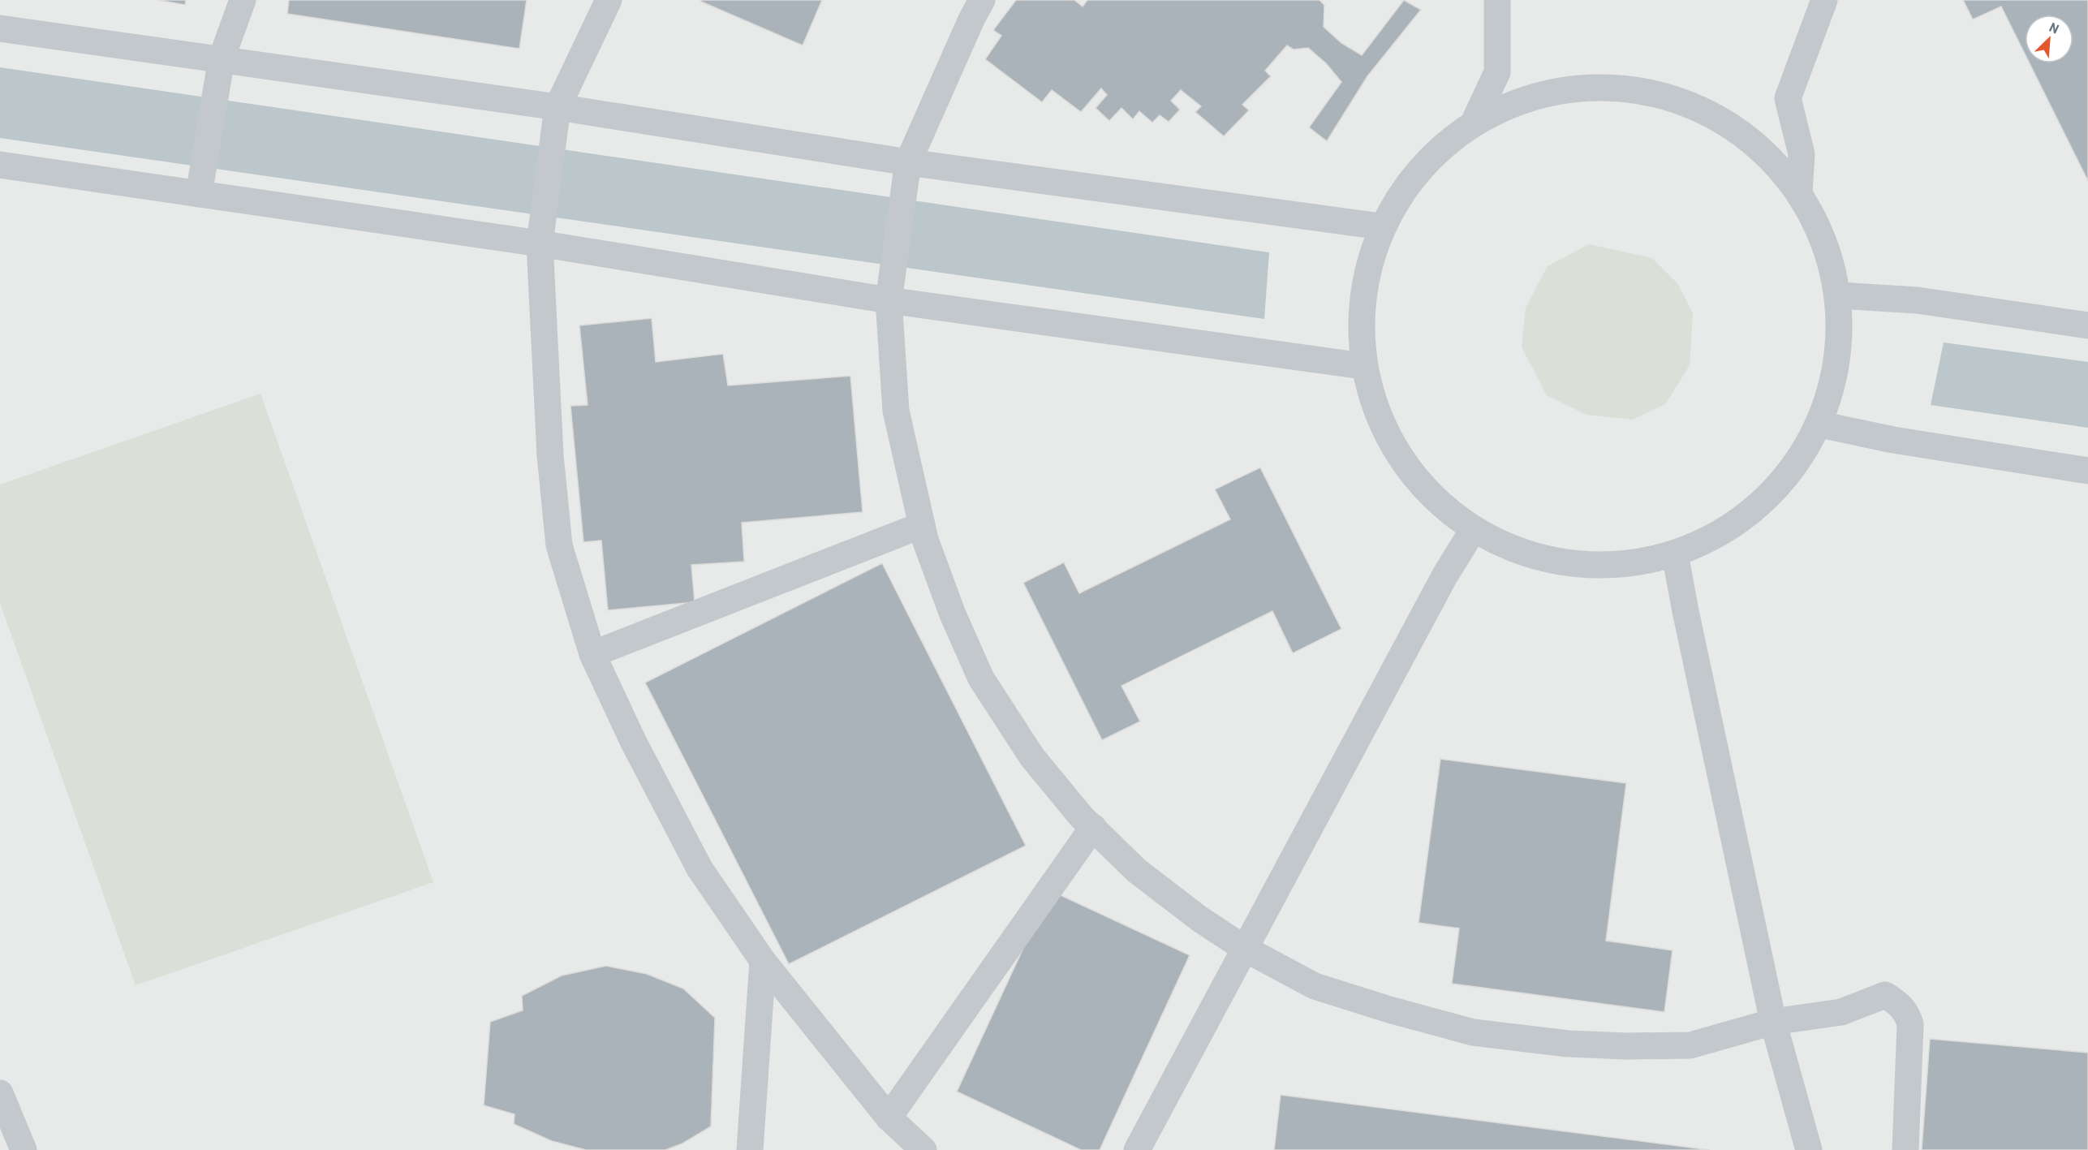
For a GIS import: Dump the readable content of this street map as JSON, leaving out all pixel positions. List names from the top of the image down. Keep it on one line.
{"north":"top right"}
